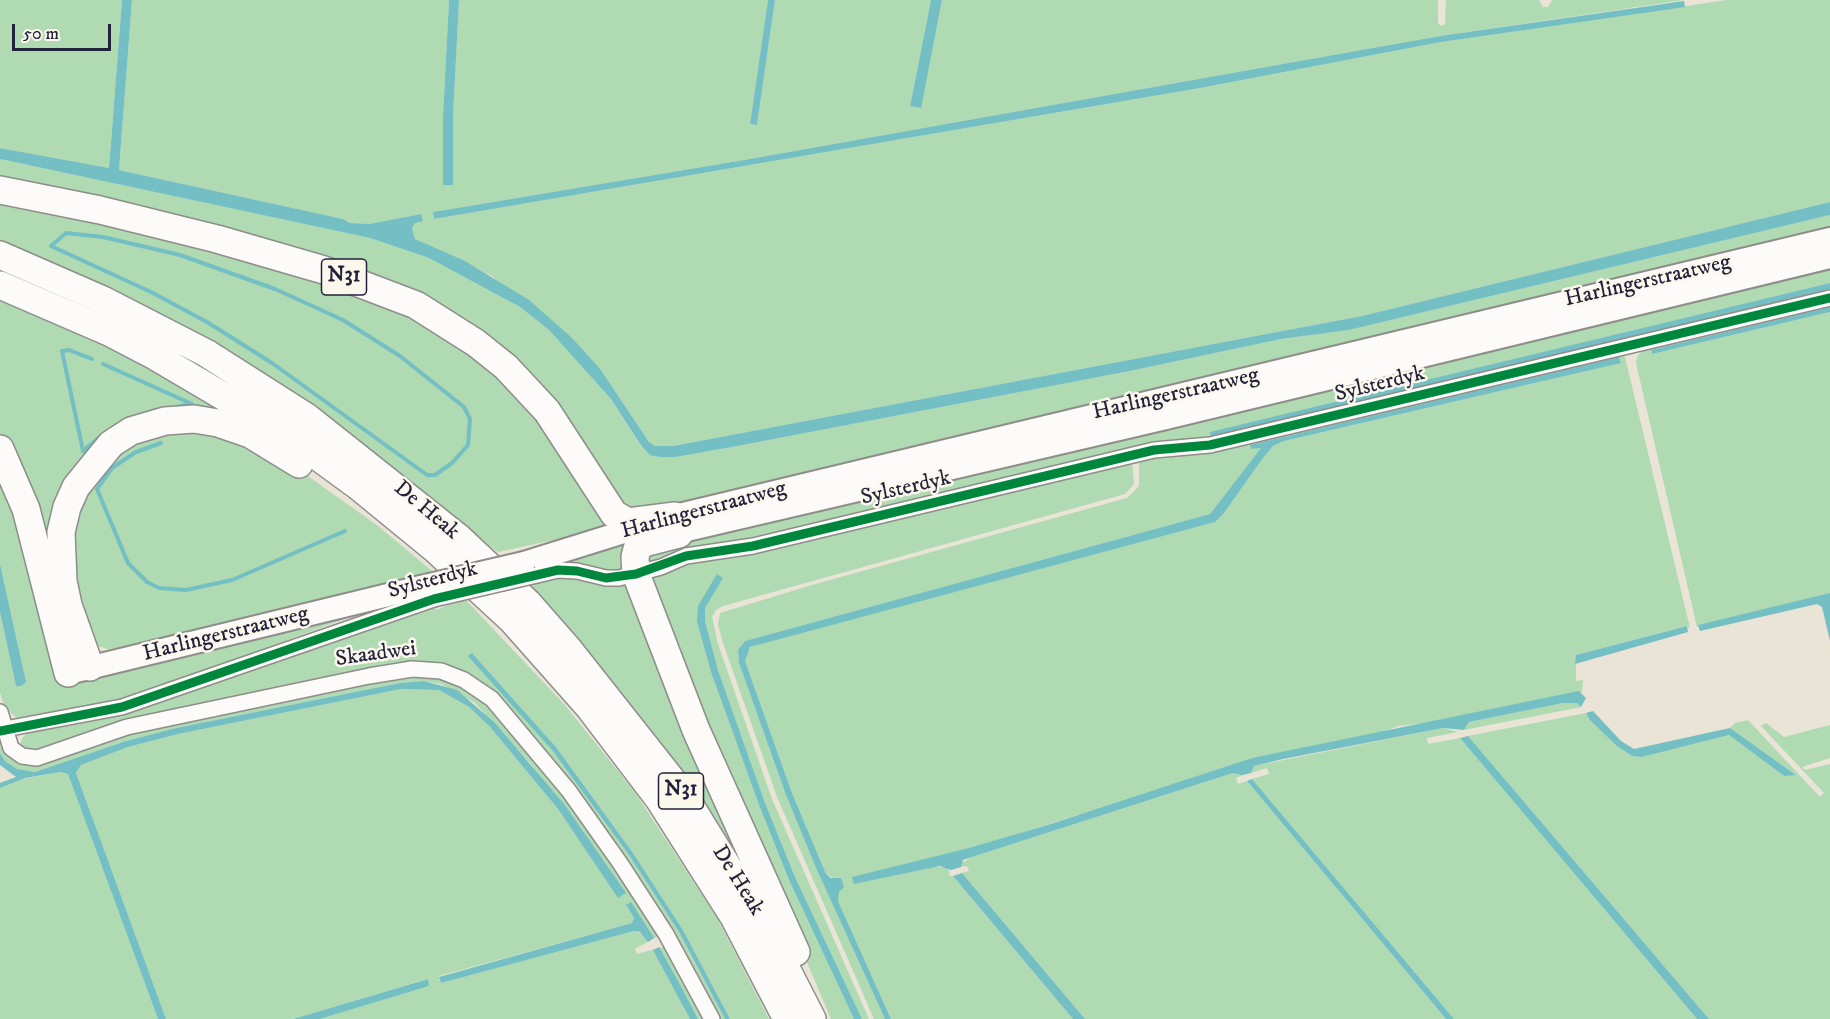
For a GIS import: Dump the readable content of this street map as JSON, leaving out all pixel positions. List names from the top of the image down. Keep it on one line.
{"streets":{"highway":["N31","De Heak"],"main road":["Harlingerstraatweg"],"street":["Sylsterdyk","Skaadwei"]},"crossings":[["N31","Harlingerstraatweg"],["N31","Sylsterdyk"],["N31","De Heak"],["Harlingerstraatweg","Sylsterdyk"],["Sylsterdyk","Skaadwei"]],"scale_bar":"50 m"}
